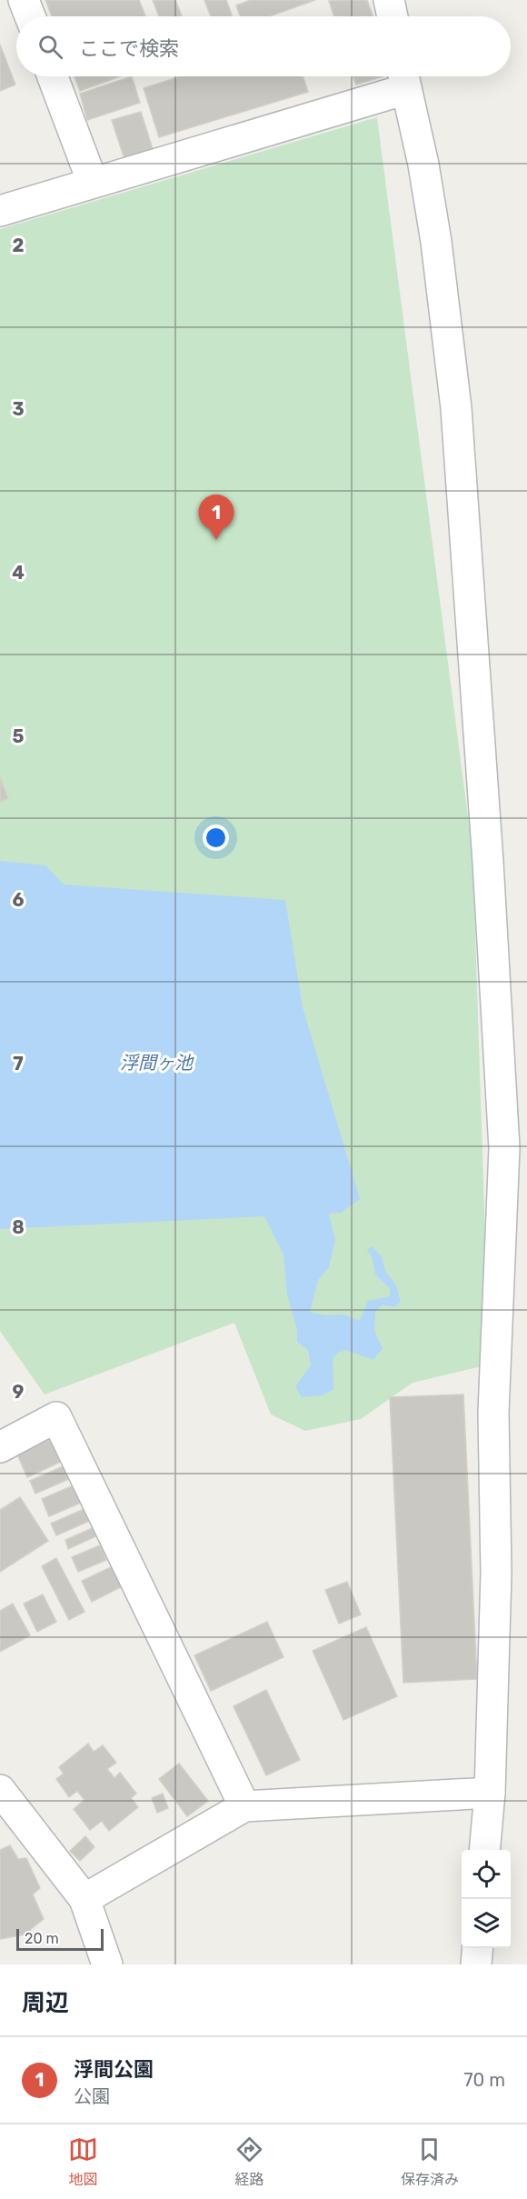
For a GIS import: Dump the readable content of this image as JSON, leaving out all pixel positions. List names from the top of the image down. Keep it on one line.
{"water":["浮間ヶ池"],"scale_bar":"20 m","page":{"search":"ここで検索","pins":"1","scale":"20 m","heading":"周辺","list":[{"mark":"1","name":"浮間公園","note":"公園","value":"70 m"}],"nav":["地図","経路","保存済み"]},"grid":{"rows":["2","3","4","5","6","7","8","9"]}}
